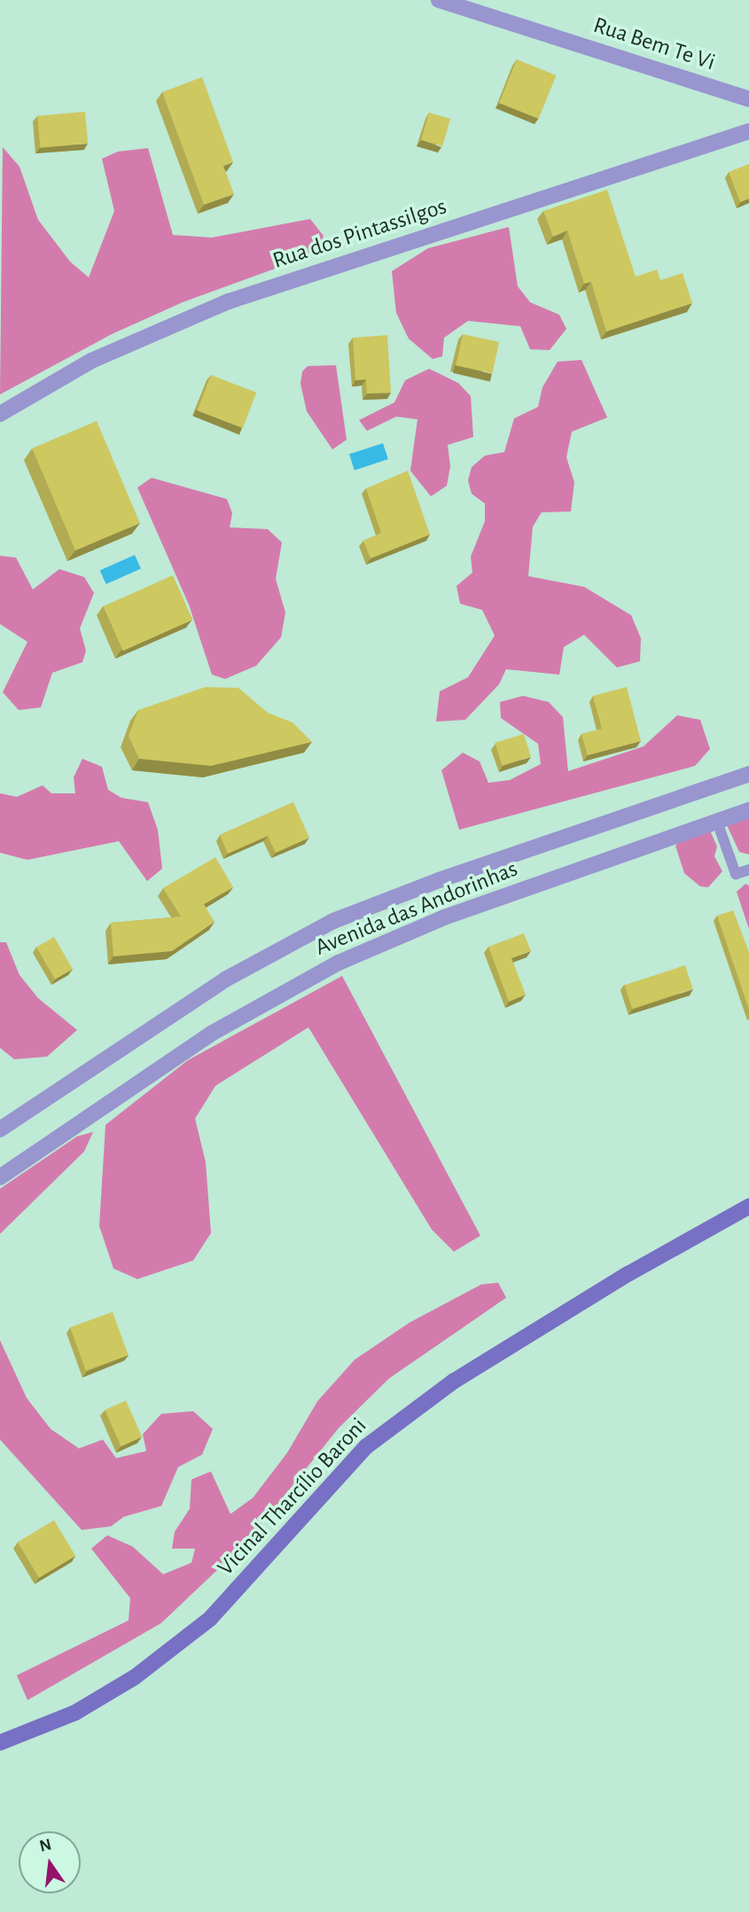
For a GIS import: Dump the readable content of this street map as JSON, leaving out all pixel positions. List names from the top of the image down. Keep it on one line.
{"streets":{"main road":["Vicinal Tharcílio Baroni"],"street":["Rua Bem Te Vi","Rua dos Pintassilgos","Avenida das Andorinhas"]},"north":"top"}
